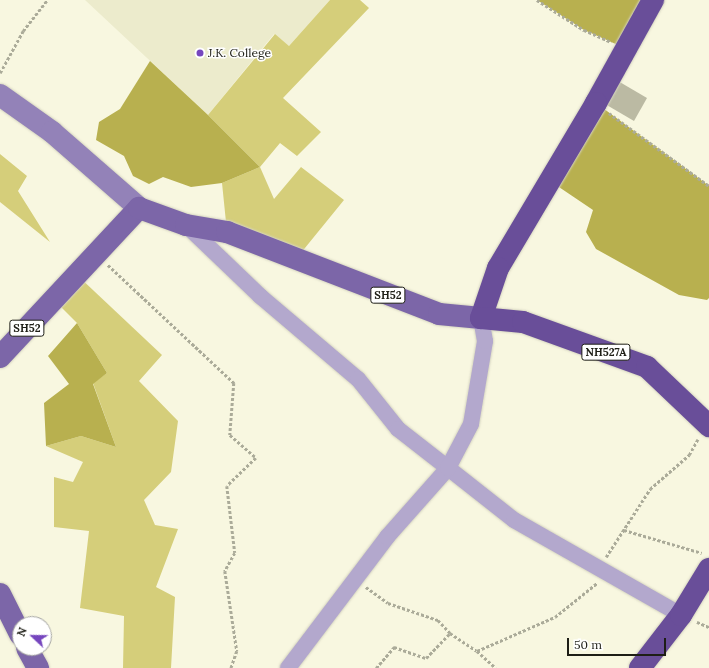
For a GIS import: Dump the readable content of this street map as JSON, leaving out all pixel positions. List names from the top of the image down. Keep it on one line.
{"streets":{"highway":["NH527A"],"main road":["SH52"]},"crossings":[["SH52","NH527A"]],"places":["J.K. College"],"scale_bar":"50 m","north":"left"}
